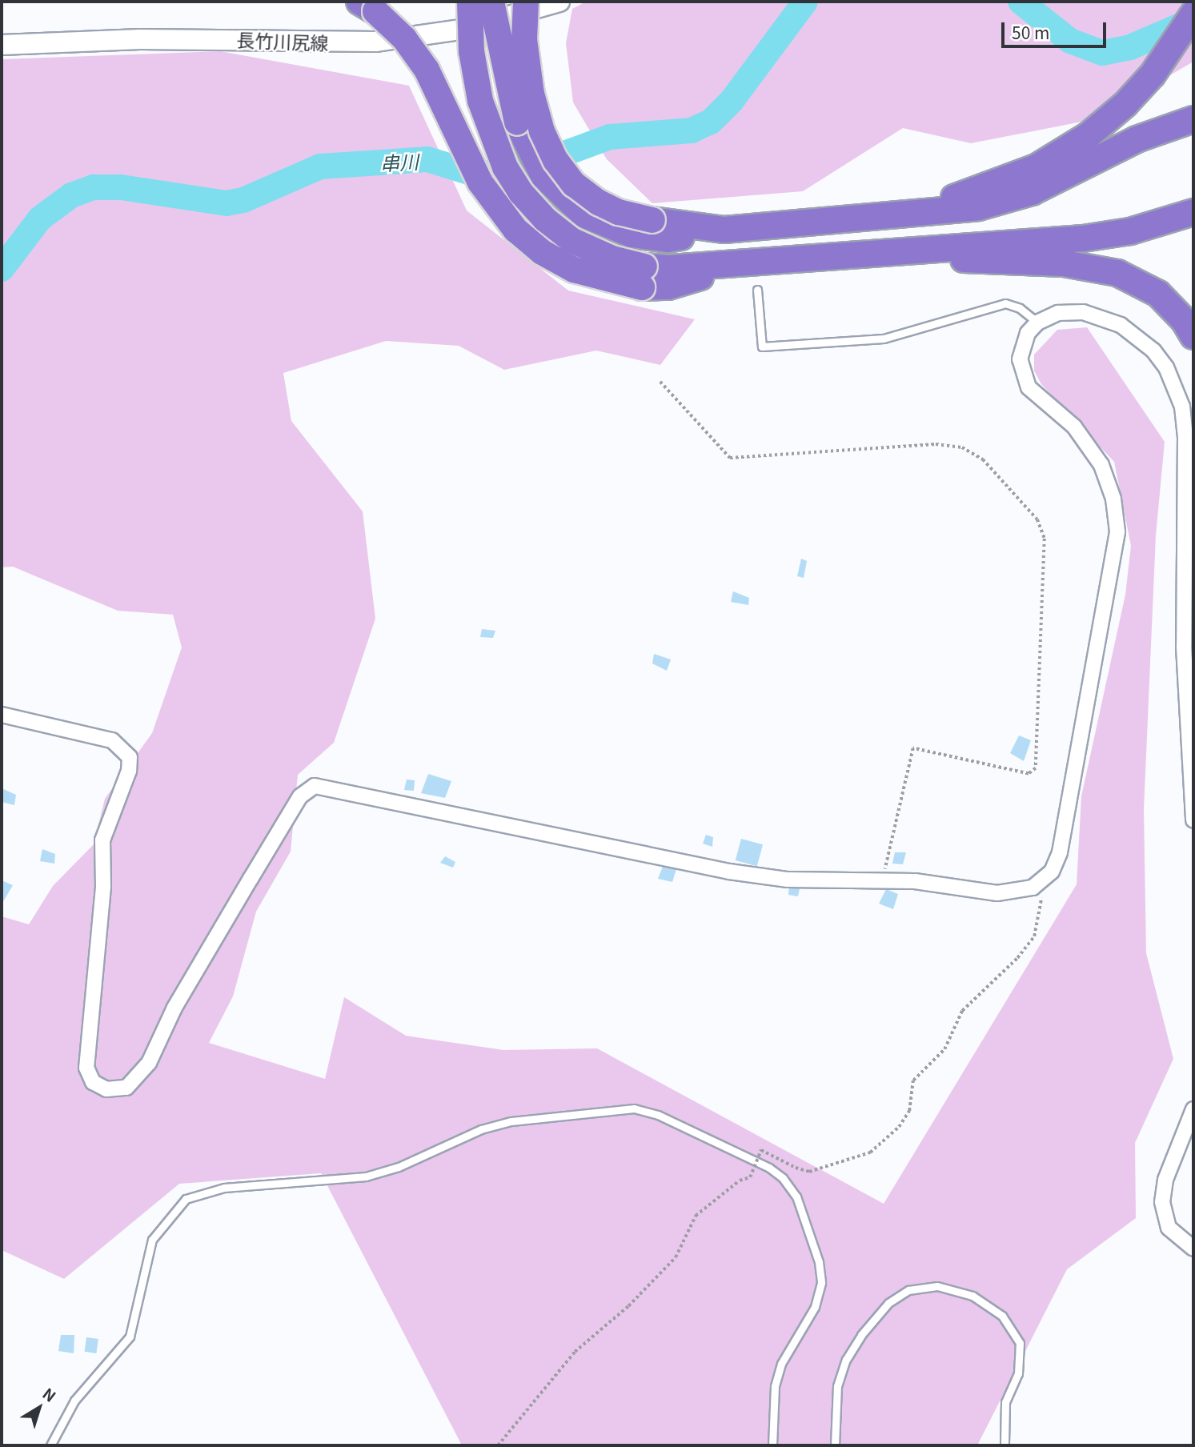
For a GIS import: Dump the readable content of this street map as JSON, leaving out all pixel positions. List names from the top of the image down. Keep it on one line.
{"streets":{"main road":["長竹川尻線"]},"water":["串川"],"scale_bar":"50 m","north":"top right"}
